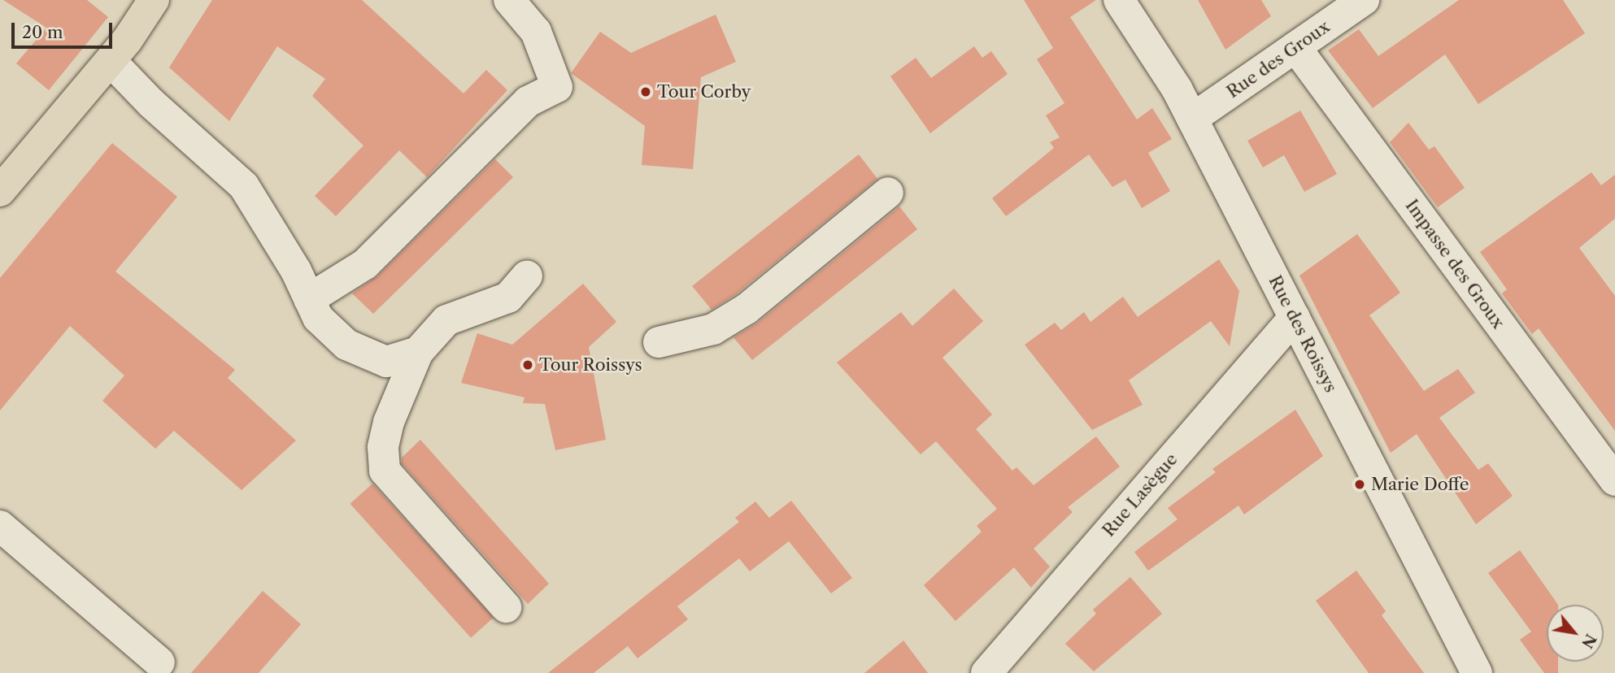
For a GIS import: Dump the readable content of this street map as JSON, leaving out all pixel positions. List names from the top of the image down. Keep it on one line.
{"streets":{"street":["Rue des Groux","Impasse des Groux","Rue des Roissys","Rue Lasègue"]},"crossings":[["Rue des Groux","Impasse des Groux"],["Rue des Groux","Rue des Roissys"],["Rue des Roissys","Rue Lasègue"]],"places":["Tour Corby","Tour Roissys","Marie Doffe"],"scale_bar":"20 m","north":"bottom right"}
